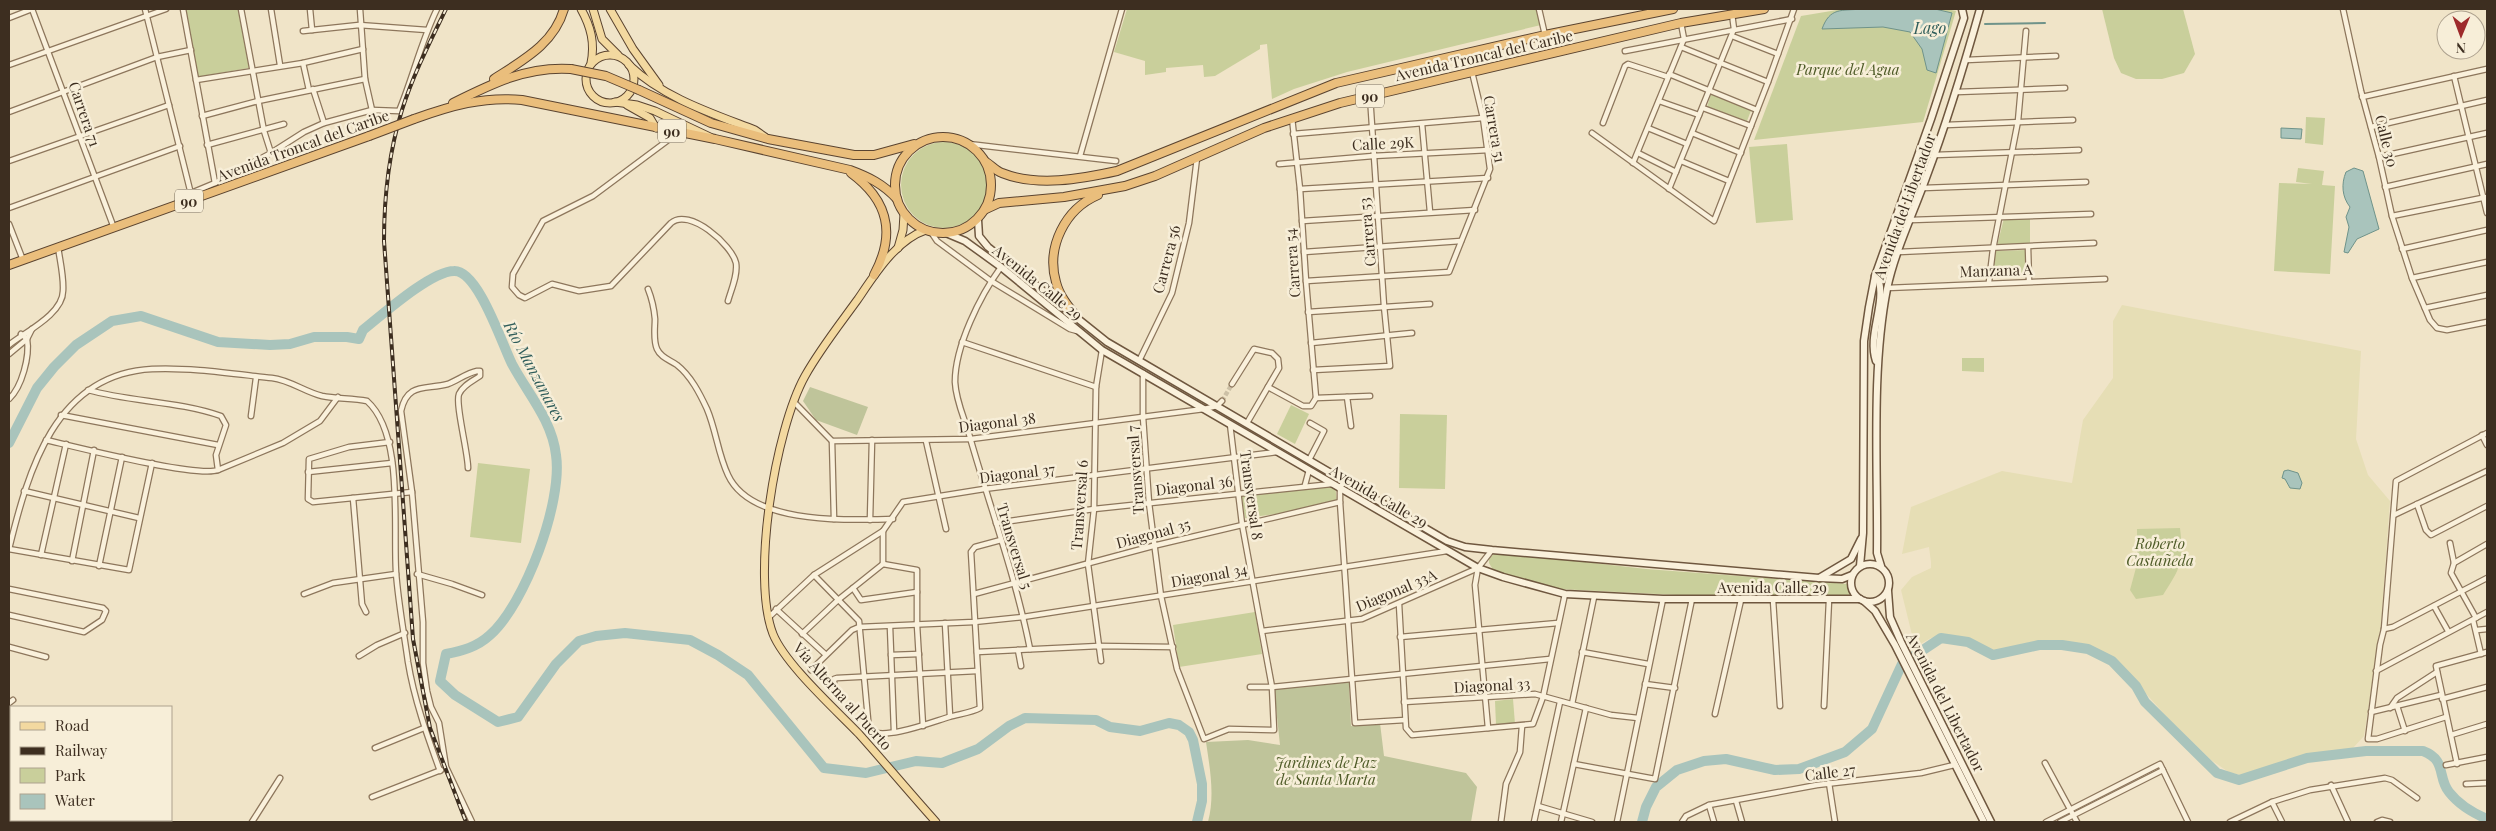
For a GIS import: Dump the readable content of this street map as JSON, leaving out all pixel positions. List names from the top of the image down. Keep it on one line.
{"streets":{"highway":["Avenida Troncal del Caribe","90"],"main road":["Avenida del Libertador","Avenida Calle 29","Vía Alterna al Puerto"],"street":["Carrera 71","Carrera 51","Calle 30","Calle 29K","Carrera 53","Carrera 56","Carrera 54","Manzana A","Diagonal 38","Transversal 7","Diagonal 37","Diagonal 36","Transversal 8","Transversal 6","Diagonal 35","Transversal 5","Diagonal 34","Diagonal 33A","Diagonal 33","Calle 27"]},"crossings":[["Avenida Troncal del Caribe","90"],["Avenida Troncal del Caribe","Carrera 71"],["Avenida Troncal del Caribe","Carrera 51"],["Avenida Troncal del Caribe","Carrera 53"],["Avenida Troncal del Caribe","Carrera 56"],["Avenida Troncal del Caribe","Carrera 54"],["Avenida Troncal del Caribe","Avenida Calle 29"],["Avenida Troncal del Caribe","Vía Alterna al Puerto"],["90","Avenida Calle 29"],["90","Vía Alterna al Puerto"],["Carrera 51","Calle 29K"],["Carrera 51","Carrera 53"],["Calle 29K","Carrera 53"],["Calle 29K","Carrera 54"],["Avenida del Libertador","Manzana A"],["Avenida del Libertador","Avenida Calle 29"],["Avenida del Libertador","Calle 27"],["Carrera 53","Carrera 54"],["Carrera 56","Avenida Calle 29"],["Avenida Calle 29","Diagonal 38"],["Avenida Calle 29","Transversal 7"],["Avenida Calle 29","Diagonal 37"],["Avenida Calle 29","Diagonal 36"],["Avenida Calle 29","Transversal 8"],["Avenida Calle 29","Transversal 6"],["Avenida Calle 29","Transversal 5"],["Avenida Calle 29","Diagonal 34"],["Avenida Calle 29","Diagonal 33A"],["Avenida Calle 29","Vía Alterna al Puerto"],["Diagonal 38","Transversal 7"],["Diagonal 38","Transversal 6"],["Diagonal 38","Transversal 5"],["Transversal 7","Diagonal 37"],["Transversal 7","Diagonal 36"],["Transversal 7","Transversal 8"],["Transversal 7","Diagonal 35"],["Transversal 7","Diagonal 34"],["Diagonal 37","Transversal 8"],["Diagonal 37","Transversal 6"],["Diagonal 37","Transversal 5"],["Diagonal 37","Vía Alterna al Puerto"],["Diagonal 36","Transversal 8"],["Diagonal 36","Transversal 6"],["Diagonal 36","Transversal 5"],["Transversal 8","Diagonal 35"],["Transversal 8","Diagonal 34"],["Transversal 8","Diagonal 33A"],["Transversal 6","Diagonal 35"],["Transversal 6","Diagonal 34"],["Diagonal 35","Transversal 5"],["Transversal 5","Diagonal 34"]],"water":["Lago","Río Manzanares"],"parks":["Parque del Agua","Roberto Castañeda","Jardines de Paz de Santa Marta"],"legend":["Road","Railway","Park","Water"],"north":"bottom"}
